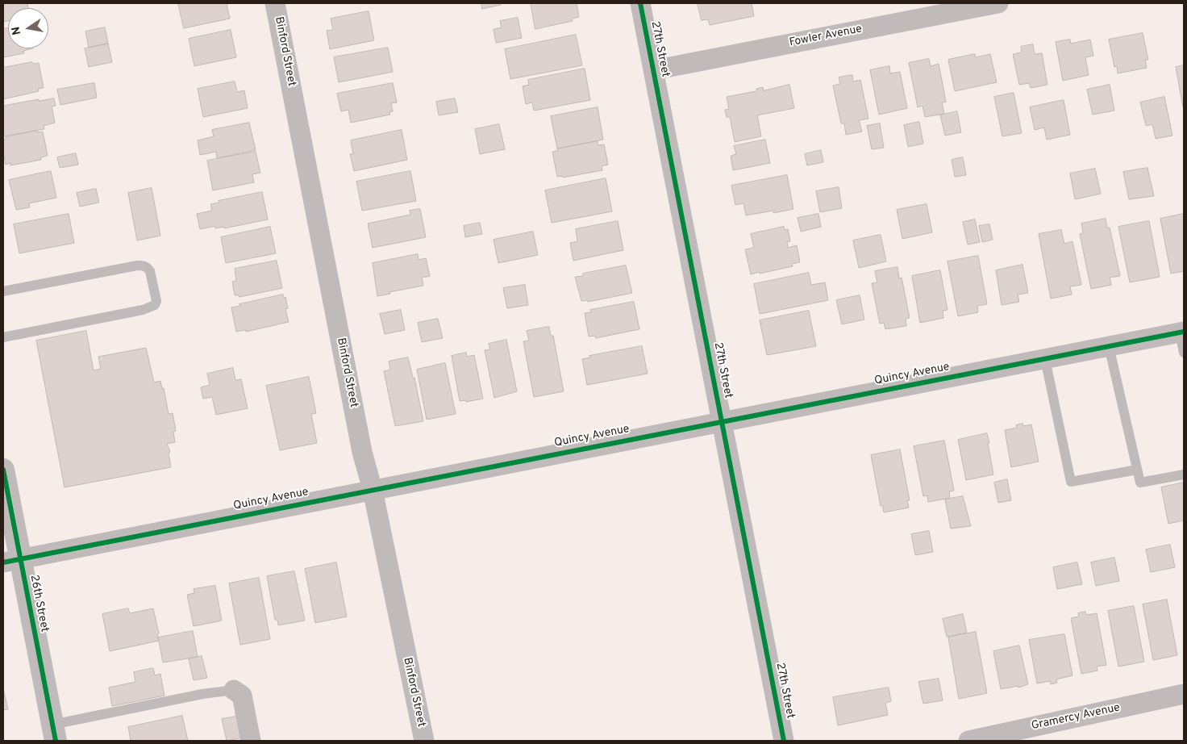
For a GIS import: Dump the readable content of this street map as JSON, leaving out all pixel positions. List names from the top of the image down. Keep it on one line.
{"streets":{"street":["Fowler Avenue","27th Street","Binford Street","Quincy Avenue","26th Street","Gramercy Avenue"]},"crossings":[["Fowler Avenue","27th Street"],["27th Street","Quincy Avenue"],["Binford Street","Quincy Avenue"],["Quincy Avenue","26th Street"]],"north":"left"}
